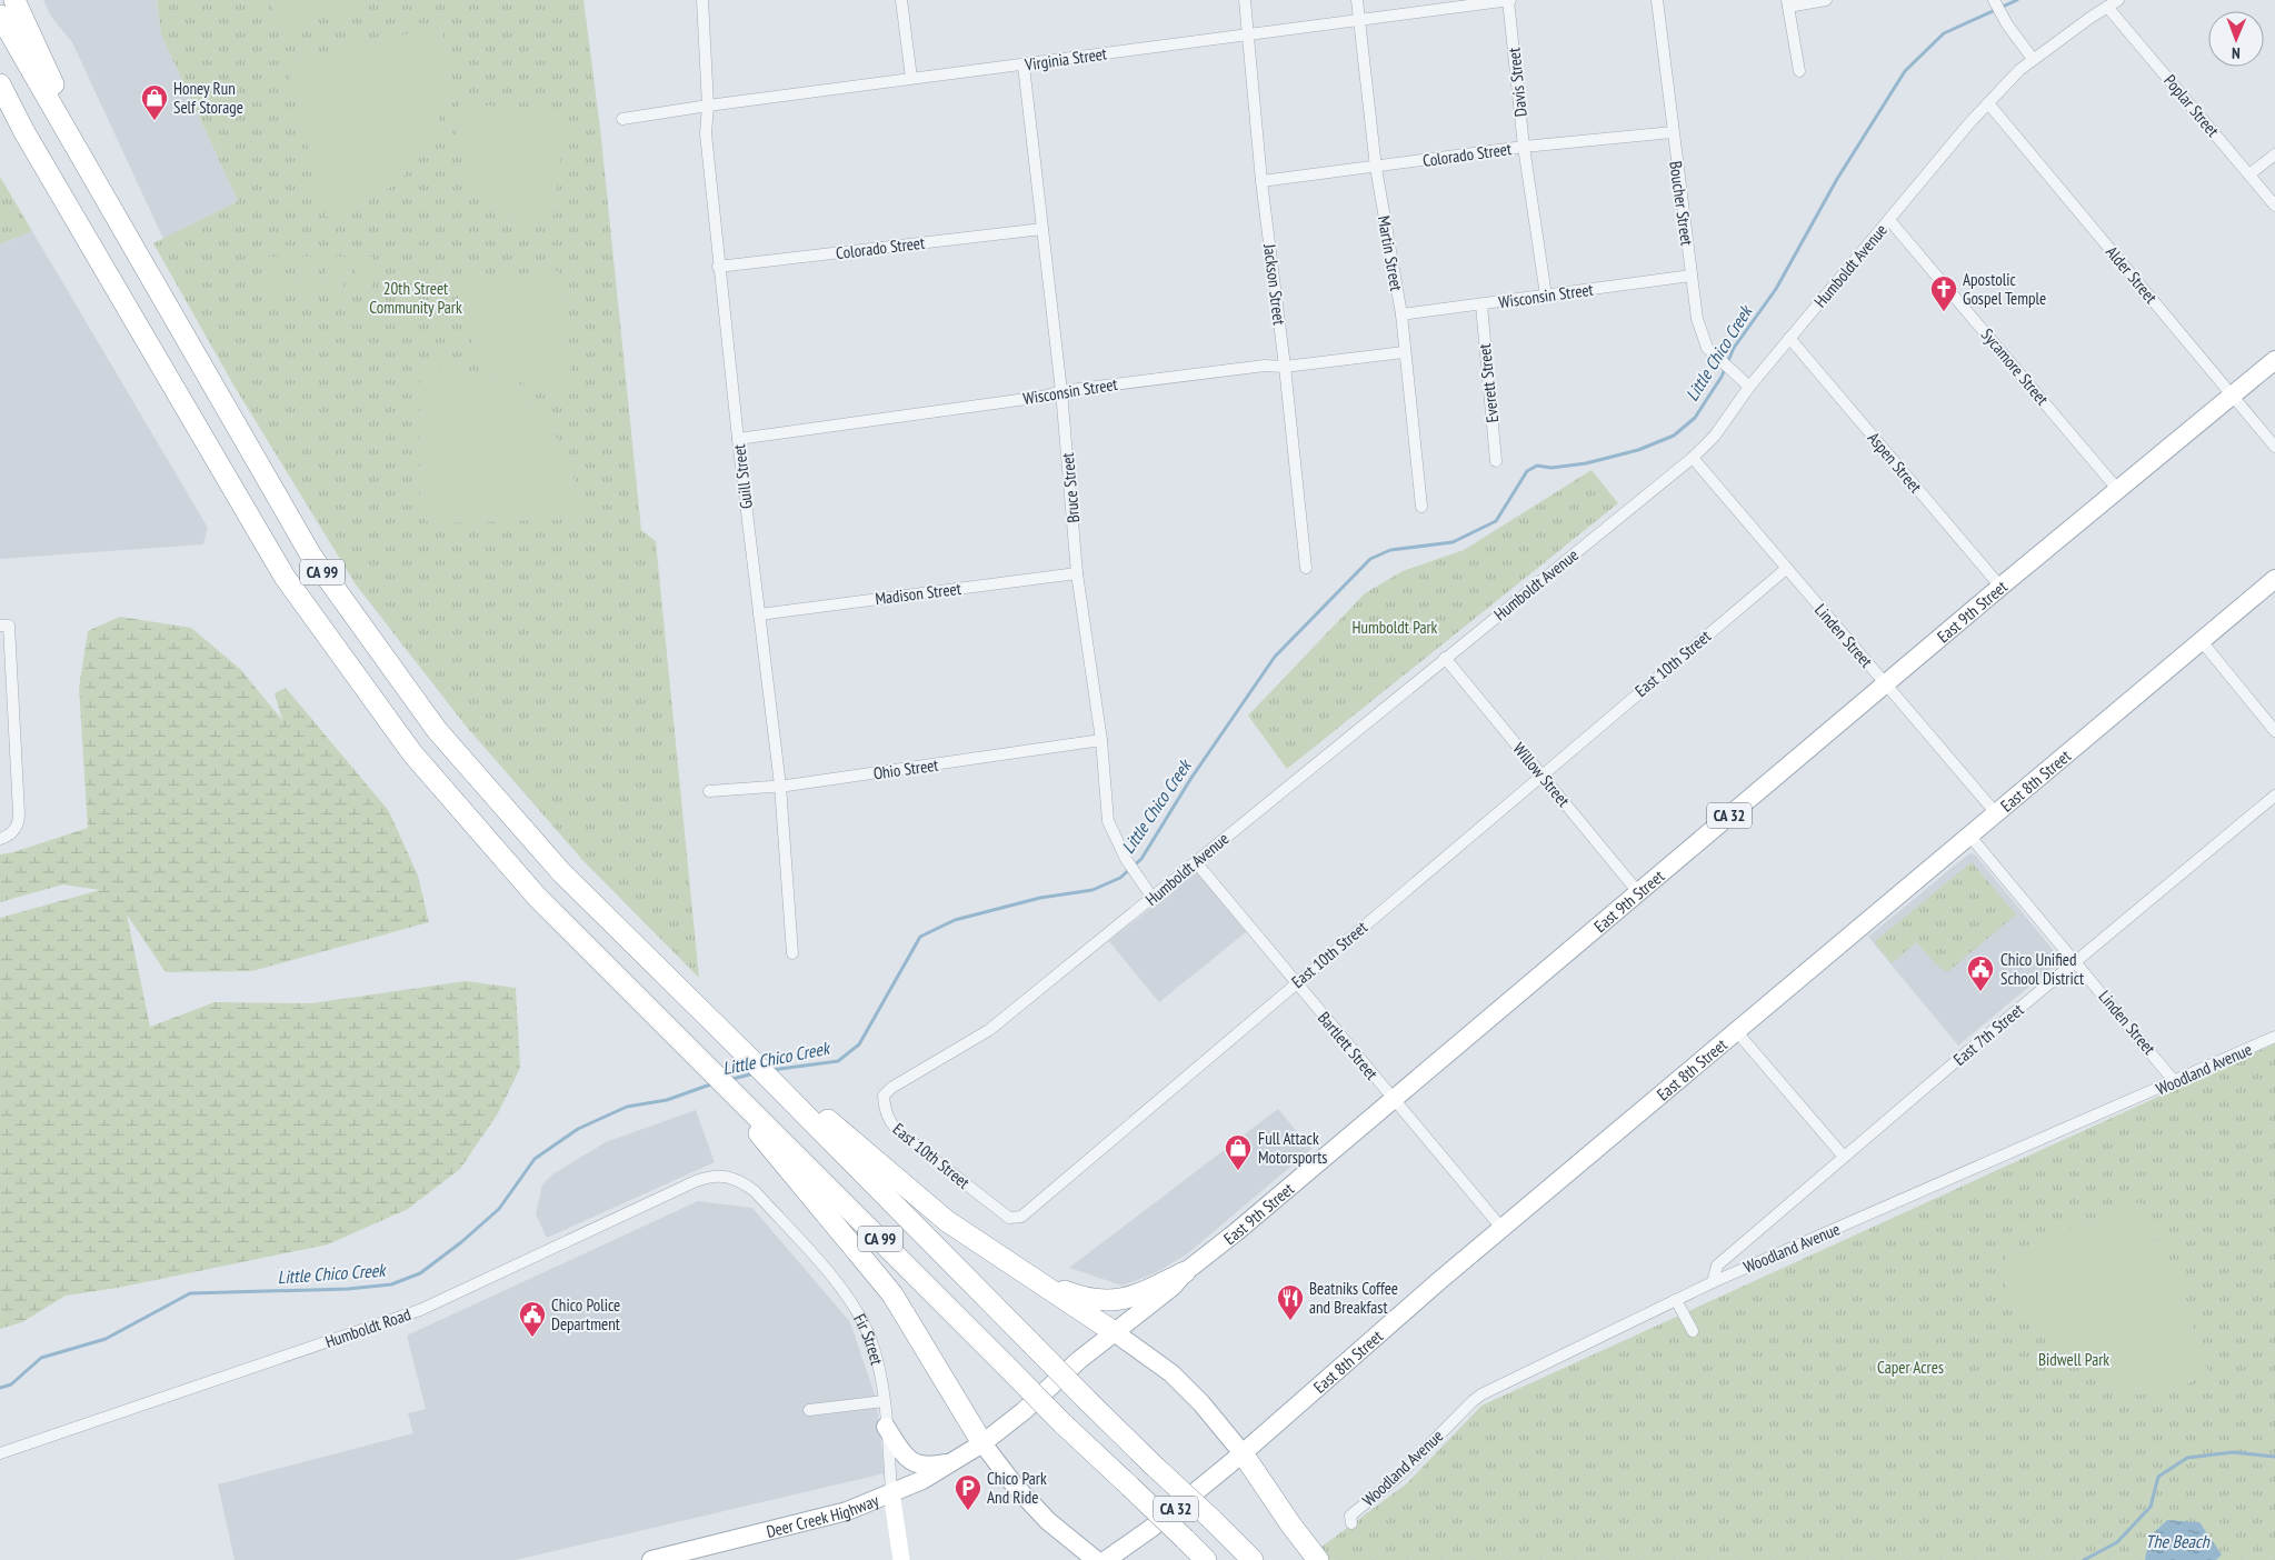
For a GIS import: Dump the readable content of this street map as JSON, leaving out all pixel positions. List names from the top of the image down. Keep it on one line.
{"streets":{"highway":["CA 99"],"main road":["East 9th Street","East 8th Street","CA 32","Deer Creek Highway"],"street":["Virginia Street","Davis Street","Poplar Street","Colorado Street","Boucher Street","Martin Street","Humboldt Avenue","Alder Street","Jackson Street","Wisconsin Street","Sycamore Street","Everett Street","Aspen Street","Guill Street","Bruce Street","Madison Street","Linden Street","East 10th Street","Ohio Street","Willow Street","East 7th Street","Bartlett Street","Woodland Avenue","Humboldt Road","Fir Street"]},"crossings":[["Virginia Street","Davis Street"],["Virginia Street","Martin Street"],["Virginia Street","Jackson Street"],["Virginia Street","Guill Street"],["Virginia Street","Bruce Street"],["Davis Street","Colorado Street"],["Davis Street","Wisconsin Street"],["Poplar Street","Humboldt Avenue"],["Colorado Street","Boucher Street"],["Colorado Street","Martin Street"],["Colorado Street","Jackson Street"],["Colorado Street","Guill Street"],["Colorado Street","Bruce Street"],["Boucher Street","Humboldt Avenue"],["Boucher Street","Wisconsin Street"],["Martin Street","Wisconsin Street"],["Humboldt Avenue","Alder Street"],["Humboldt Avenue","Sycamore Street"],["Humboldt Avenue","Aspen Street"],["Humboldt Avenue","Bruce Street"],["Humboldt Avenue","Linden Street"],["Humboldt Avenue","East 10th Street"],["Humboldt Avenue","Willow Street"],["Humboldt Avenue","Bartlett Street"],["Alder Street","East 9th Street"],["Jackson Street","Wisconsin Street"],["Wisconsin Street","Everett Street"],["Wisconsin Street","Guill Street"],["Wisconsin Street","Bruce Street"],["Sycamore Street","East 9th Street"],["Aspen Street","East 9th Street"],["Guill Street","Madison Street"],["Guill Street","Ohio Street"],["Bruce Street","Madison Street"],["Bruce Street","Ohio Street"],["East 9th Street","Linden Street"],["East 9th Street","Willow Street"],["East 9th Street","Bartlett Street"],["East 9th Street","Deer Creek Highway"],["Linden Street","East 10th Street"],["Linden Street","East 8th Street"],["Linden Street","East 7th Street"],["Linden Street","Woodland Avenue"],["East 10th Street","Willow Street"],["East 10th Street","Bartlett Street"],["East 8th Street","Bartlett Street"],["East 7th Street","Woodland Avenue"],["Humboldt Road","Fir Street"],["Fir Street","Deer Creek Highway"]],"water":["Little Chico Creek","The Beach"],"parks":["20th Street Community Park","Humboldt Park","Bidwell Park","Caper Acres"],"places":{"shop":["Honey Run Self Storage","Full Attack Motorsports"],"church":["Apostolic Gospel Temple"],"public building":["Chico Unified School District","Chico Police Department"],"restaurant":["Beatniks Coffee and Breakfast"],"parking":["Chico Park And Ride"]},"north":"bottom"}
